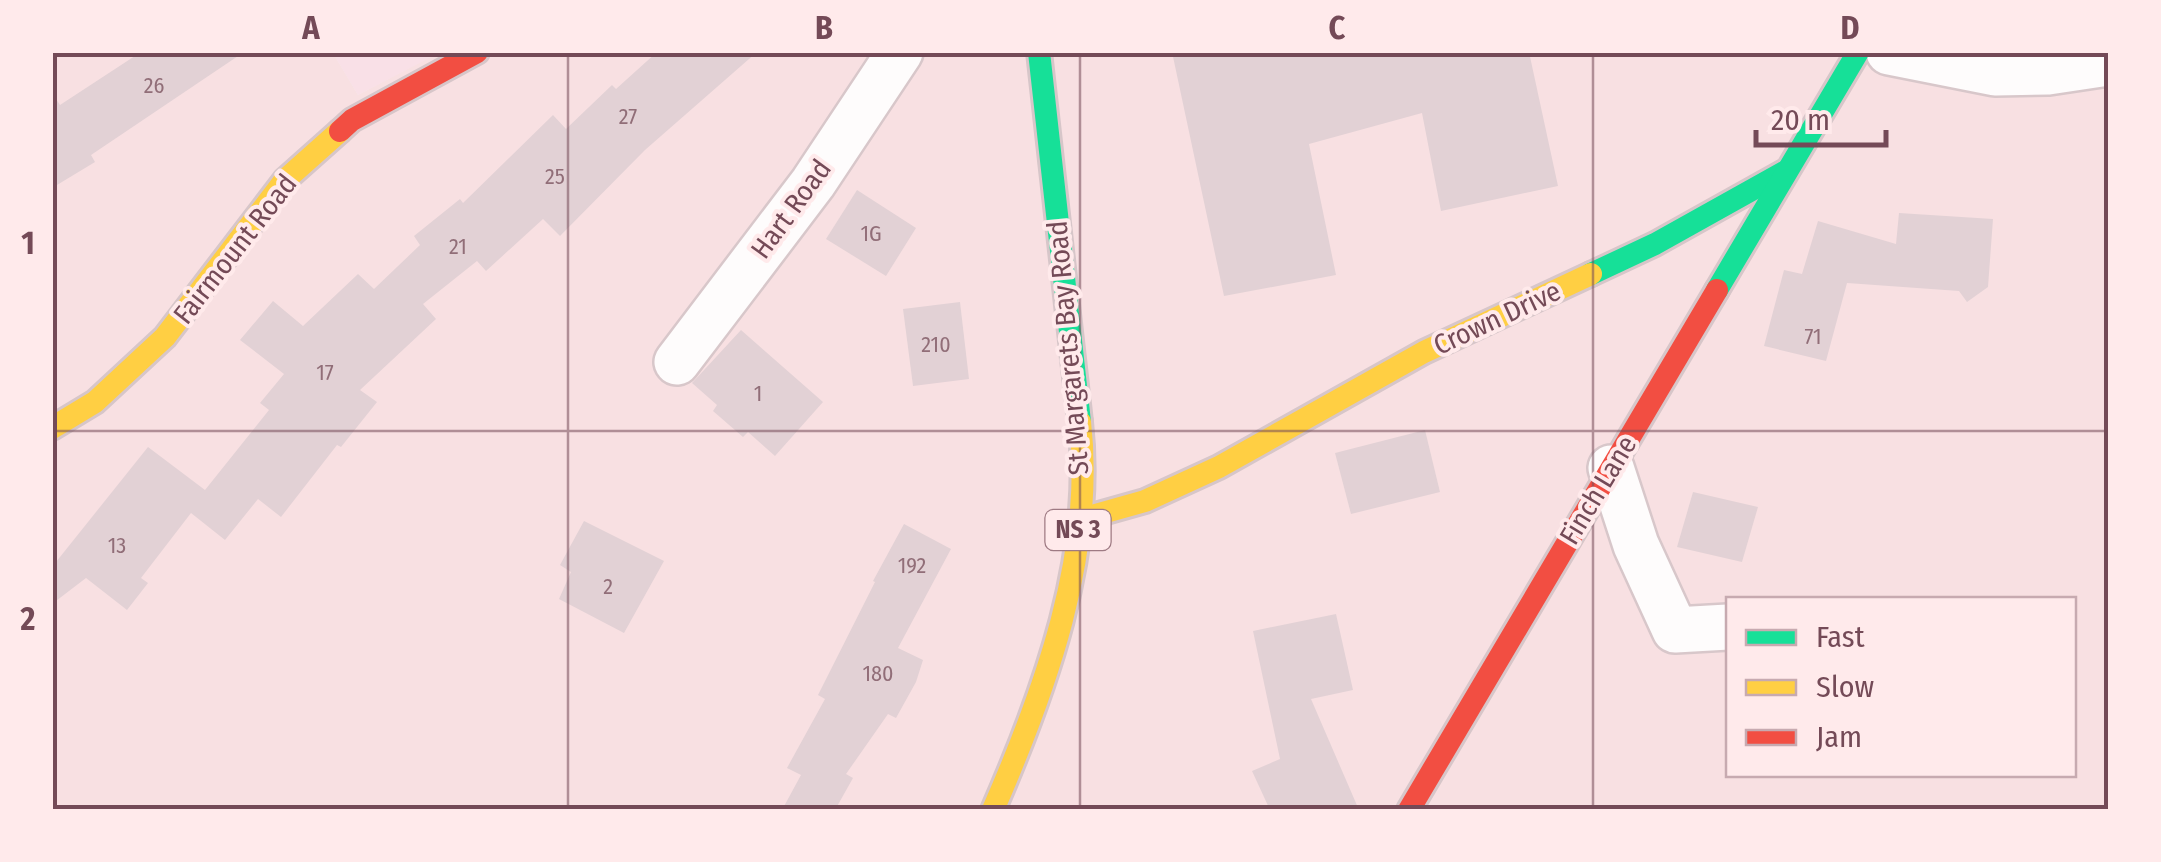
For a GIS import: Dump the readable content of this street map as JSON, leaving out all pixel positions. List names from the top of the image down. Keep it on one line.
{"streets":{"street":["Hart Road","Fairmount Road","Crown Drive","St Margarets Bay Road","Finch Lane","NS 3"]},"crossings":[["Crown Drive","St Margarets Bay Road"],["Crown Drive","Finch Lane"]],"house_numbers":["26","27","25","1G","21","71","210","17","1","13","192","2","180"],"legend":["Fast","Slow","Jam"],"scale_bar":"20 m","grid":{"columns":["A","B","C","D"],"rows":["1","2"]}}
